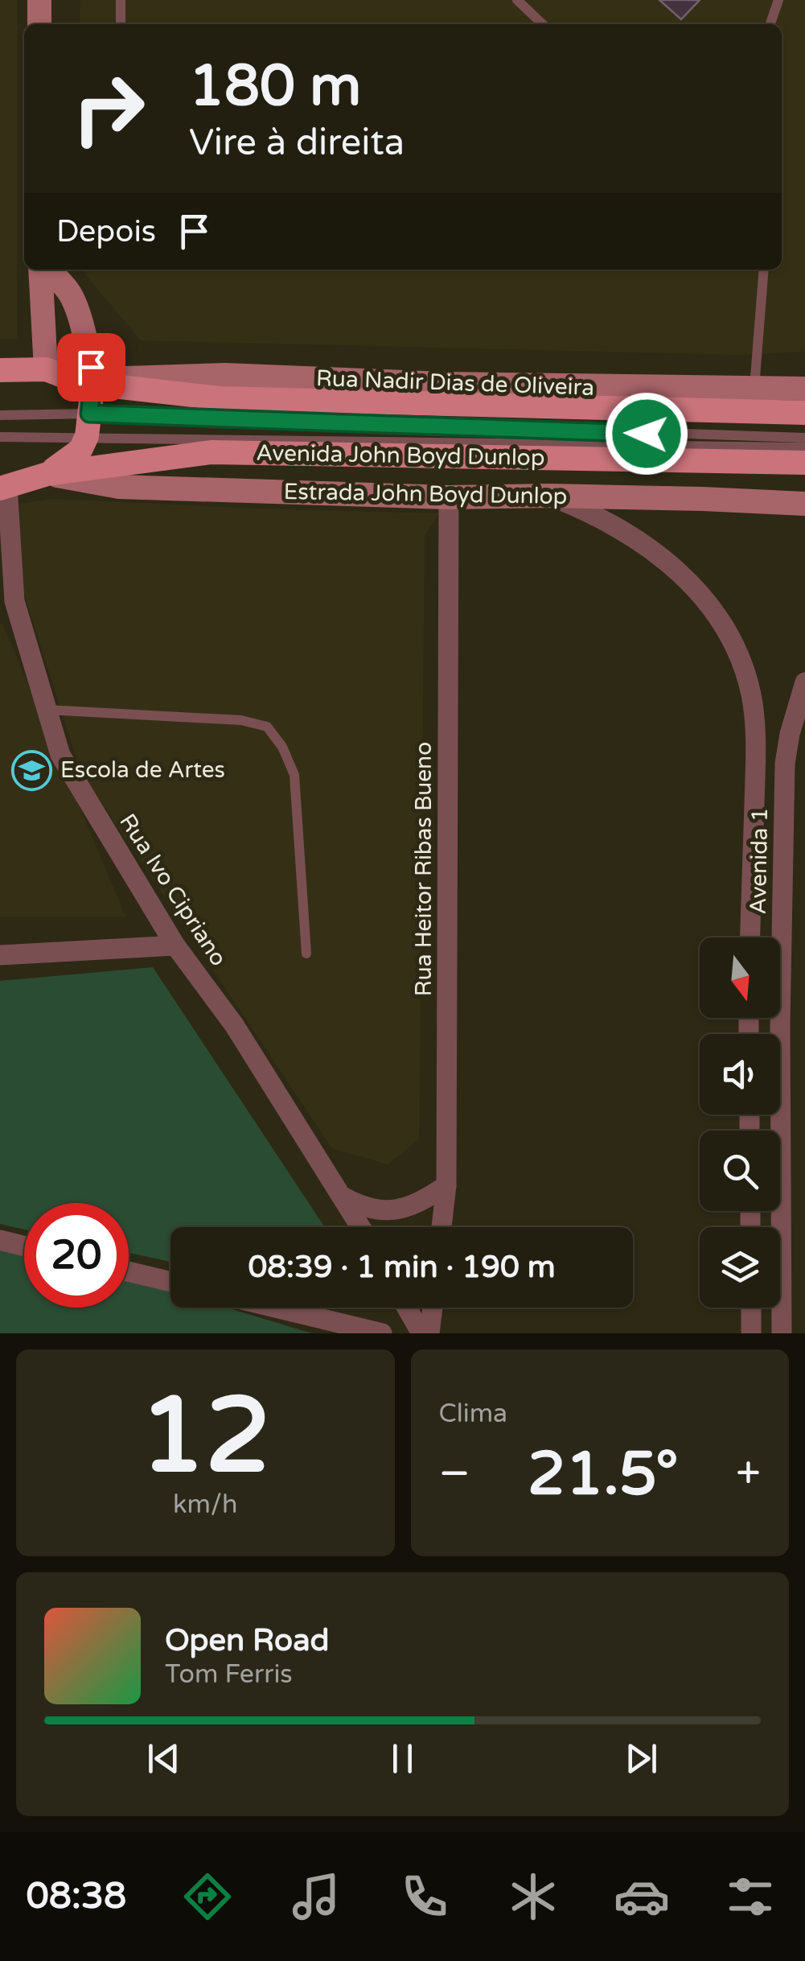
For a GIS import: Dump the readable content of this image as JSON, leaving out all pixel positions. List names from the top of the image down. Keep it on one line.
{"streets":{"main road":["Avenida John Boyd Dunlop"],"street":["Rua Nadir Dias de Oliveira","Estrada John Boyd Dunlop","Avenida 1","Rua Heitor Ribas Bueno","Rua Ivo Cipriano"]},"crossings":[["Avenida John Boyd Dunlop","Estrada John Boyd Dunlop"],["Avenida John Boyd Dunlop","Rua Ivo Cipriano"],["Estrada John Boyd Dunlop","Avenida 1"],["Estrada John Boyd Dunlop","Rua Heitor Ribas Bueno"]],"places":{"school or university":["Escola de Artes"]},"north":"bottom","page":{"turn":["180 m","Vire à direita"],"then":"Depois","limit":"20","trip":"08:39 · 1 min · 190 m","tile":[["12","km/h"],"Clima"],"heat":["−","21.5°","+"],"song":["Open Road","Tom Ferris"],"tabs":"08:38"}}
